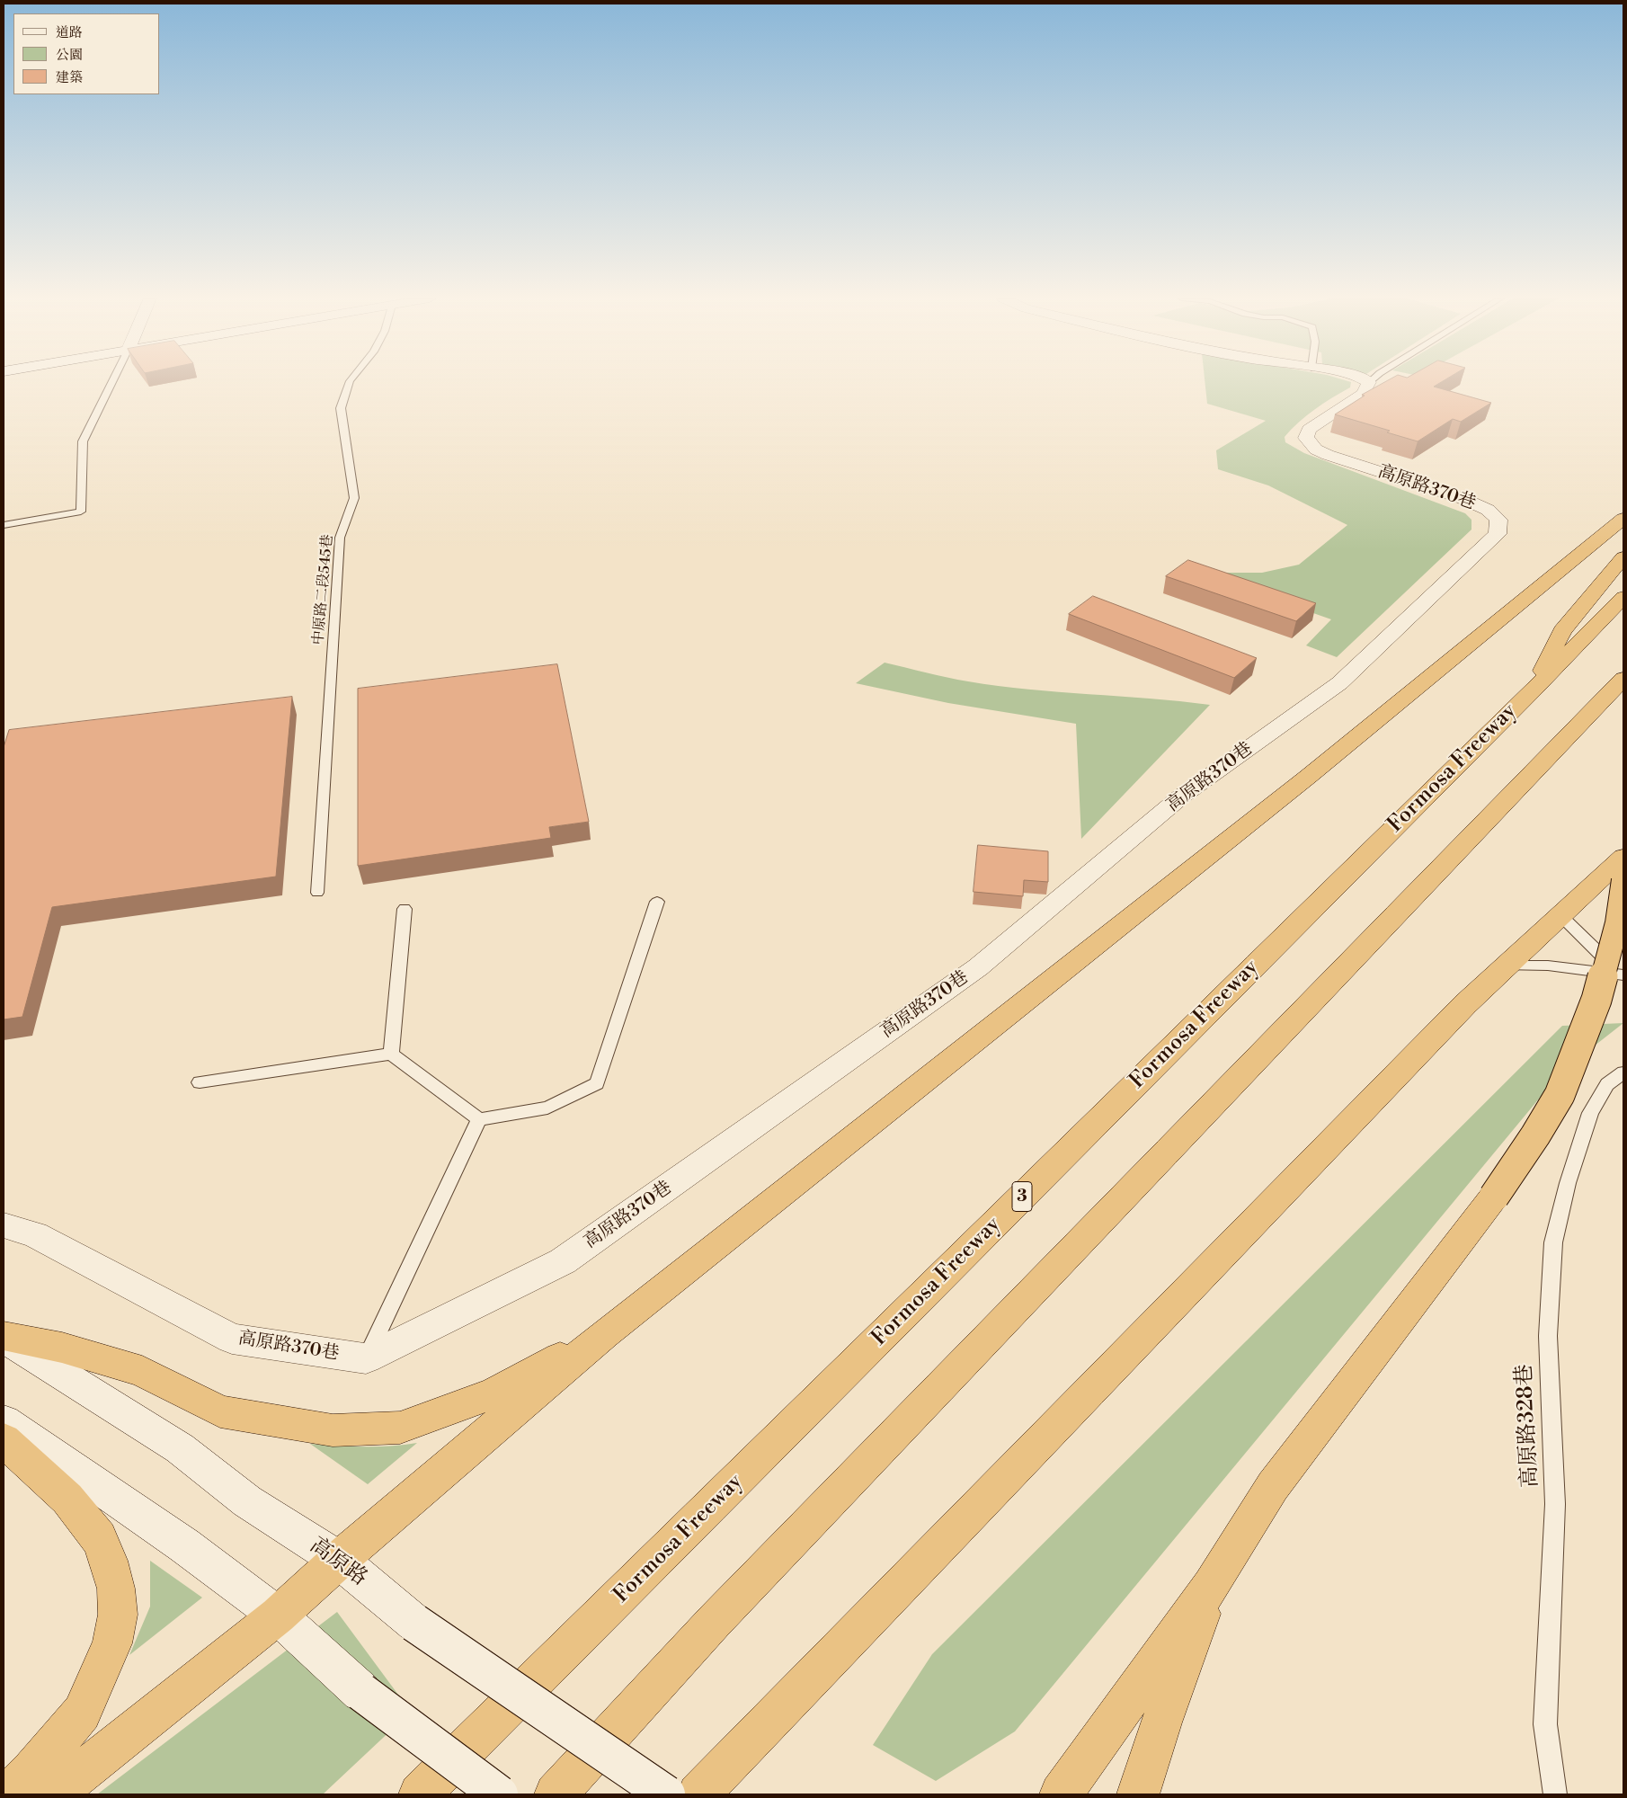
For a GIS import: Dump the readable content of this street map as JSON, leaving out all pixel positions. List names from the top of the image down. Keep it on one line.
{"streets":{"highway":["Formosa Freeway","3"],"street":["高原路370巷","高原路"],"lane":["中原路二段545巷","高原路328巷"]},"legend":["道路","公園","建築"]}
